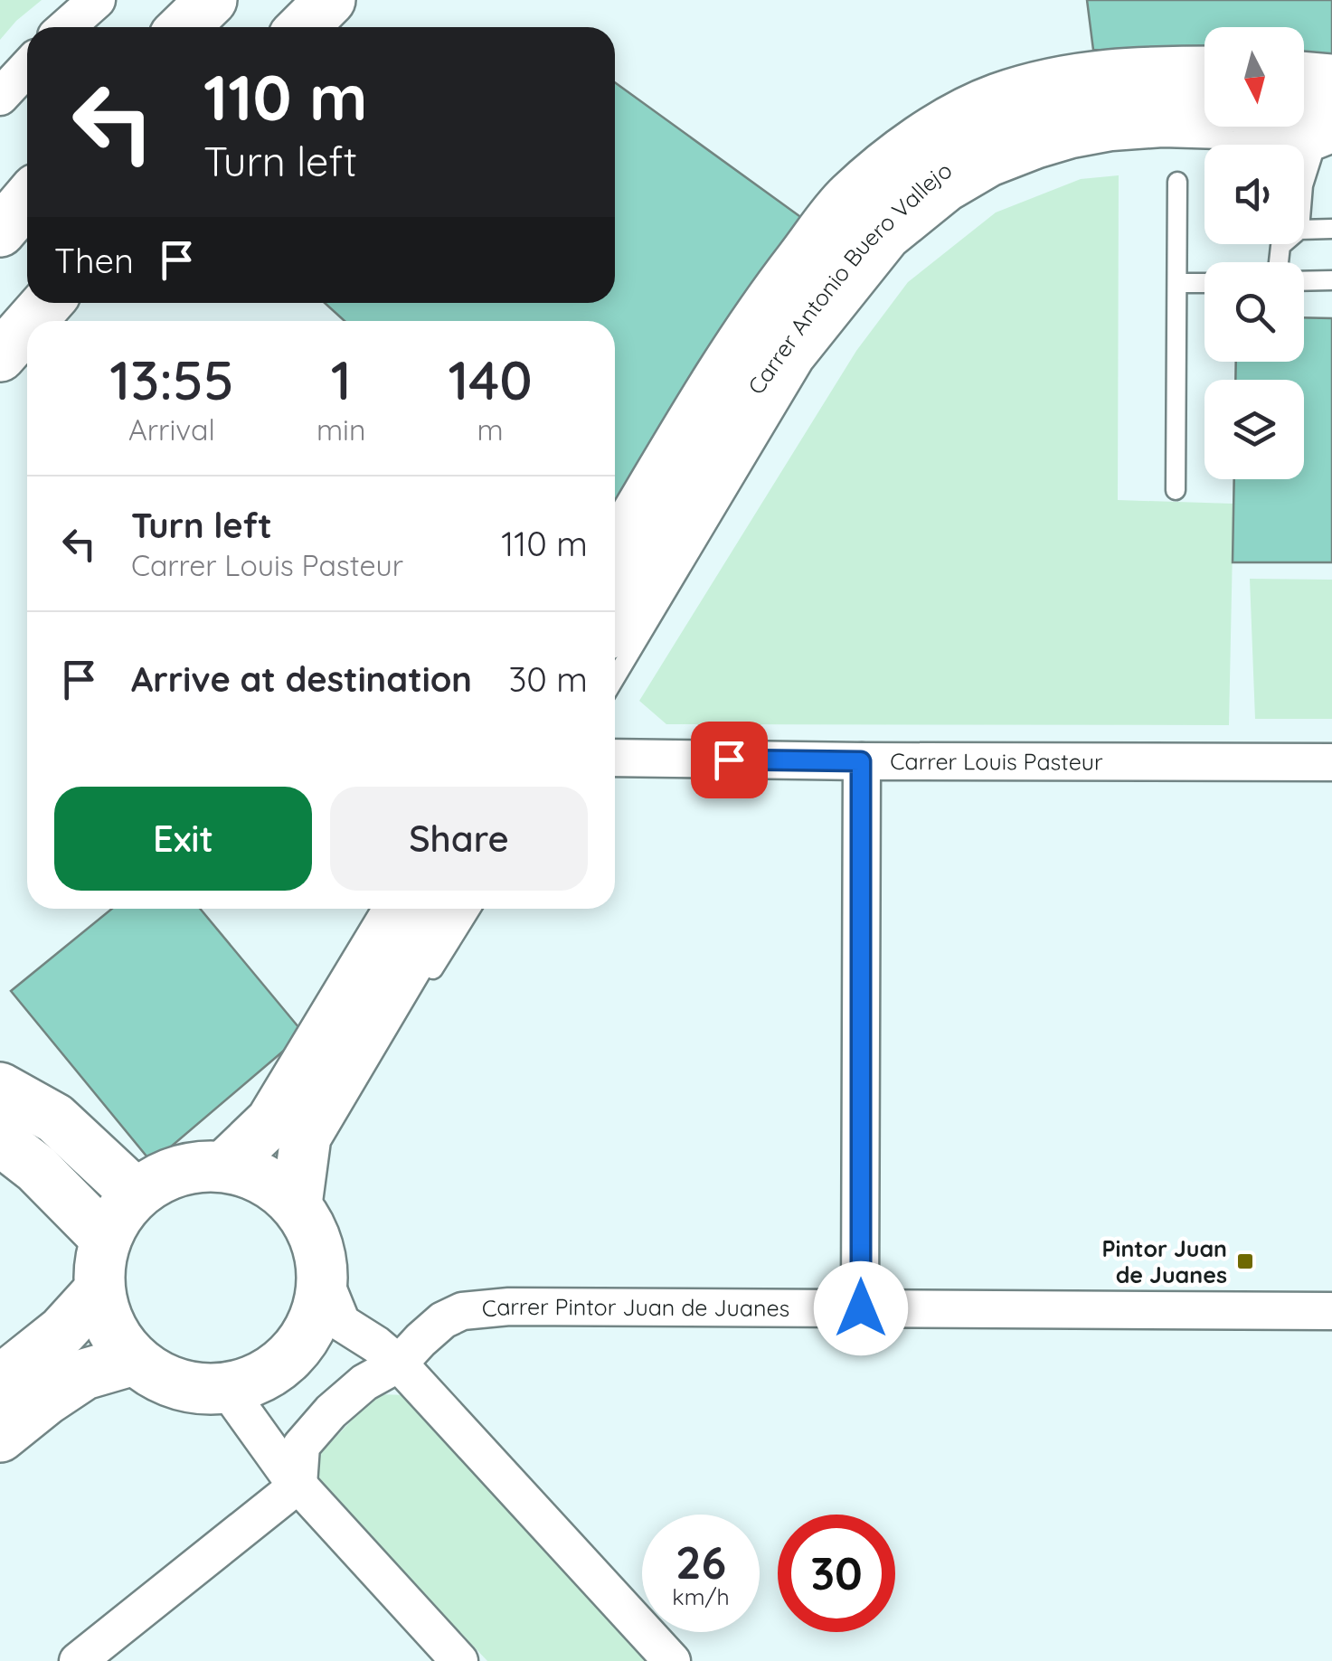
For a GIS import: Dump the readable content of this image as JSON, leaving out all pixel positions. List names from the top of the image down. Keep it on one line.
{"streets":{"main road":["Carrer Antonio Buero Vallejo"],"street":["Carrer Louis Pasteur","Carrer Pintor Juan de Juanes"]},"places":{"transit":["Pintor Juan de Juanes"]},"north":"bottom","page":{"turn":["110 m","Turn left"],"then":"Then","eta":["13:55","Arrival","1","min","140","m"],"list":[{"name":"Turn left","note":"Carrer Louis Pasteur","value":"110 m"},{"name":"Arrive at destination","value":"30 m"}],"buttons":["Exit","Share"],"speed":"26 km/h","limit":"30"}}
